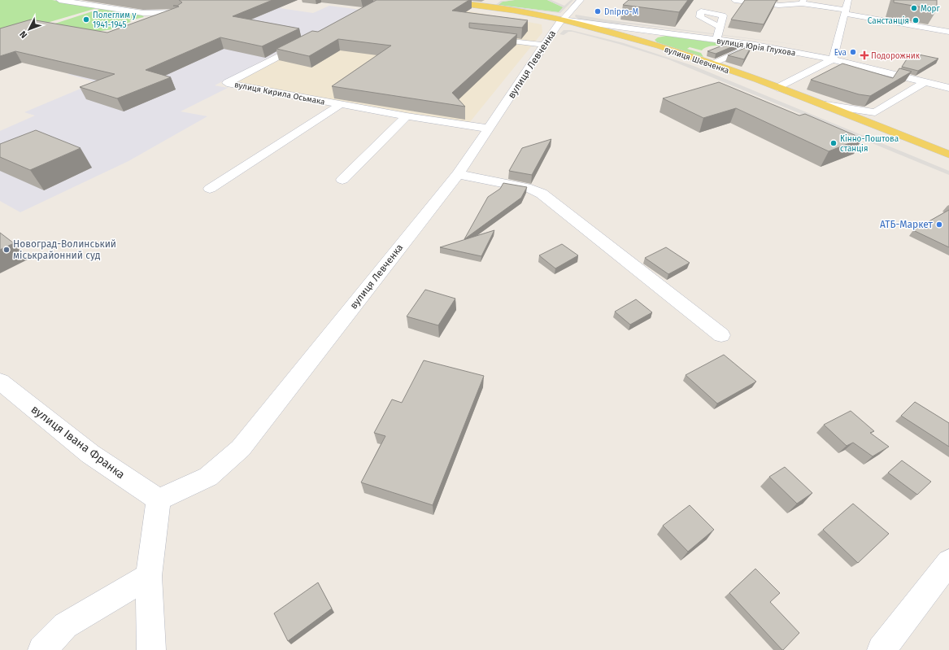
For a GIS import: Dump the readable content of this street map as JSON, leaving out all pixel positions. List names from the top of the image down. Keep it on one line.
{"streets":{"main road":["вулиця Шевченка"],"street":["вулиця Юрія Глухова","вулиця Левченка","вулиця Кирила Осьмака","вулиця Івана Франка"]},"crossings":[["вулиця Юрія Глухова","вулиця Шевченка"],["вулиця Юрія Глухова","вулиця Левченка"],["вулиця Шевченка","вулиця Левченка"],["вулиця Левченка","вулиця Кирила Осьмака"],["вулиця Левченка","вулиця Івана Франка"]],"places":{"other":["Морг","Dnipro-M","Полеглим у 1941-1945","Санстанція","Eva","Кінно-Поштова станція","АТБ-Маркет","Новоград-Волинський міськрайонний суд"],"health":["Подорожник"]},"north":"bottom left"}
